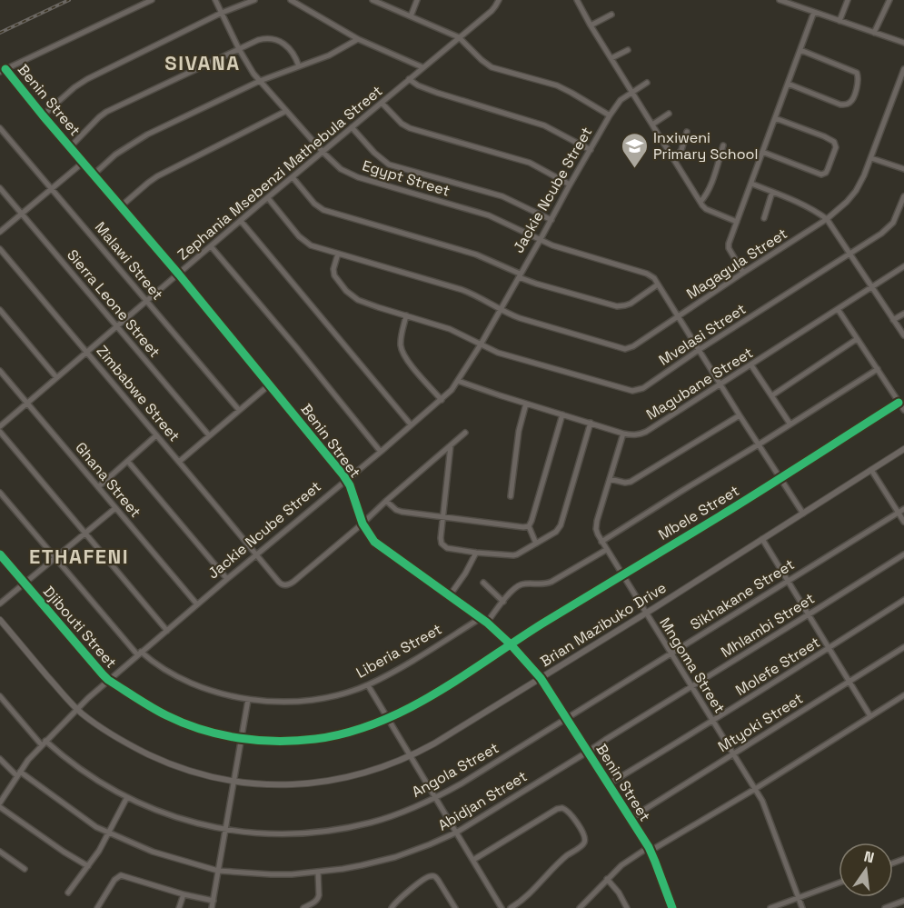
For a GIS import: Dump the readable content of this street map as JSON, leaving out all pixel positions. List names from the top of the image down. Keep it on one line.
{"streets":{"street":["Benin Street","Zephania Msebenzi Mathebula Street","Egypt Street","Jackie Ncube Street","Malawi Street","Magagula Street","Sierra Leone Street","Mvelasi Street","Magubane Street","Zimbabwe Street","Ghana Street","Mbele Street","Sikhakane Street","Brian Mazibuko Drive","Mhlambi Street","Djibouti Street","Liberia Street","Mngoma Street","Molefe Street","Mtyoki Street","Angola Street","Abidjan Street"]},"crossings":[["Benin Street","Zephania Msebenzi Mathebula Street"],["Benin Street","Jackie Ncube Street"],["Benin Street","Zimbabwe Street"],["Benin Street","Mbele Street"],["Benin Street","Sikhakane Street"],["Benin Street","Brian Mazibuko Drive"],["Benin Street","Mhlambi Street"],["Benin Street","Djibouti Street"],["Benin Street","Liberia Street"],["Benin Street","Molefe Street"],["Benin Street","Mtyoki Street"],["Benin Street","Angola Street"],["Benin Street","Abidjan Street"],["Zephania Msebenzi Mathebula Street","Egypt Street"],["Zephania Msebenzi Mathebula Street","Malawi Street"],["Zephania Msebenzi Mathebula Street","Magagula Street"],["Zephania Msebenzi Mathebula Street","Sierra Leone Street"],["Zephania Msebenzi Mathebula Street","Zimbabwe Street"],["Zephania Msebenzi Mathebula Street","Ghana Street"],["Egypt Street","Jackie Ncube Street"],["Jackie Ncube Street","Magagula Street"],["Jackie Ncube Street","Mvelasi Street"],["Jackie Ncube Street","Magubane Street"],["Jackie Ncube Street","Zimbabwe Street"],["Jackie Ncube Street","Ghana Street"],["Jackie Ncube Street","Brian Mazibuko Drive"],["Jackie Ncube Street","Djibouti Street"],["Jackie Ncube Street","Liberia Street"],["Jackie Ncube Street","Angola Street"],["Jackie Ncube Street","Abidjan Street"],["Magagula Street","Mvelasi Street"],["Magubane Street","Mngoma Street"],["Mbele Street","Djibouti Street"],["Mbele Street","Mngoma Street"],["Sikhakane Street","Mngoma Street"],["Sikhakane Street","Angola Street"],["Brian Mazibuko Drive","Mngoma Street"],["Mhlambi Street","Mngoma Street"],["Mhlambi Street","Abidjan Street"],["Mngoma Street","Molefe Street"],["Mngoma Street","Mtyoki Street"]],"districts":["SIVANA","ETHAFENI"],"places":{"school or university":["Inxiweni Primary School"]},"north":"top"}
